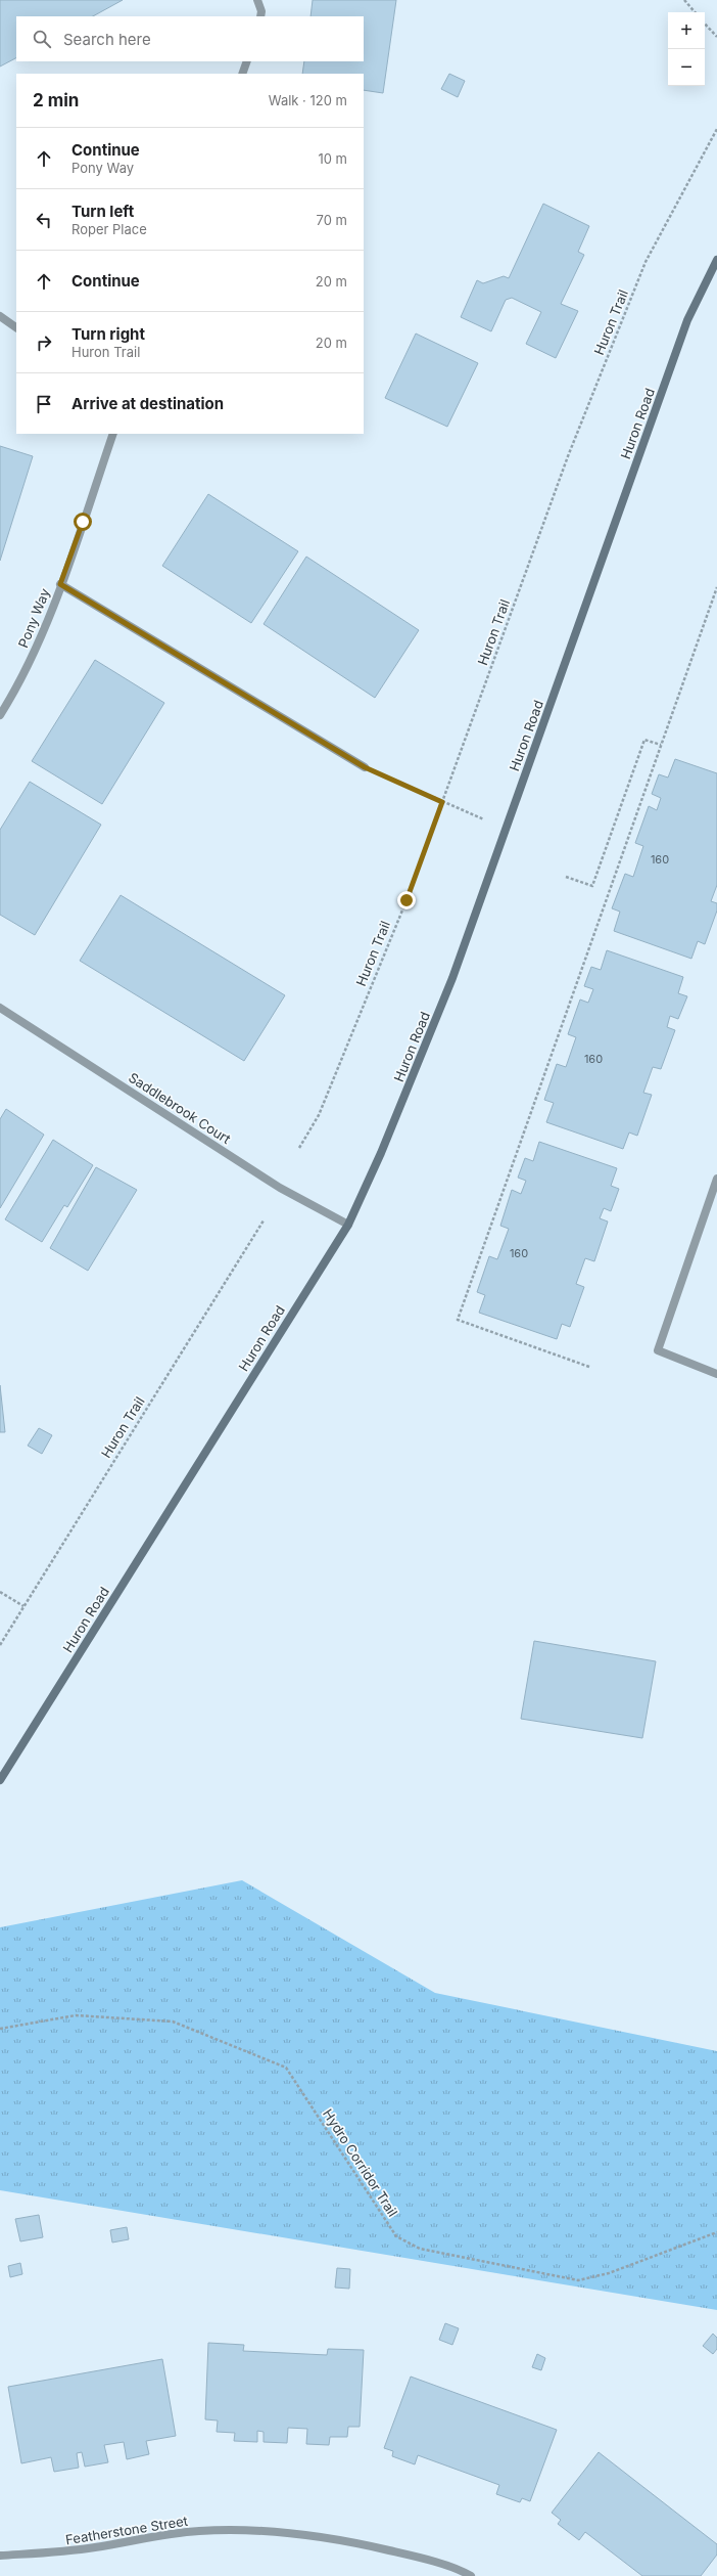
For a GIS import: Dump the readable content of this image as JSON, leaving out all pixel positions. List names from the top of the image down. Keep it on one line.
{"streets":{"main road":["Huron Road"],"street":["Pony Way","Saddlebrook Court","Featherstone Street"],"path":["Huron Trail","Hydro Corridor Trail"]},"crossings":[["Huron Road","Saddlebrook Court"]],"house_numbers":["160","160","160"],"page":{"map_buttons":["+","−"],"search":"Search here","heading":["2 min","Walk · 120 m"],"list":[["Continue","Pony Way","10 m"],["Turn left","Roper Place","70 m"],["Continue","20 m"],["Turn right","Huron Trail","20 m"],"Arrive at destination"]}}
